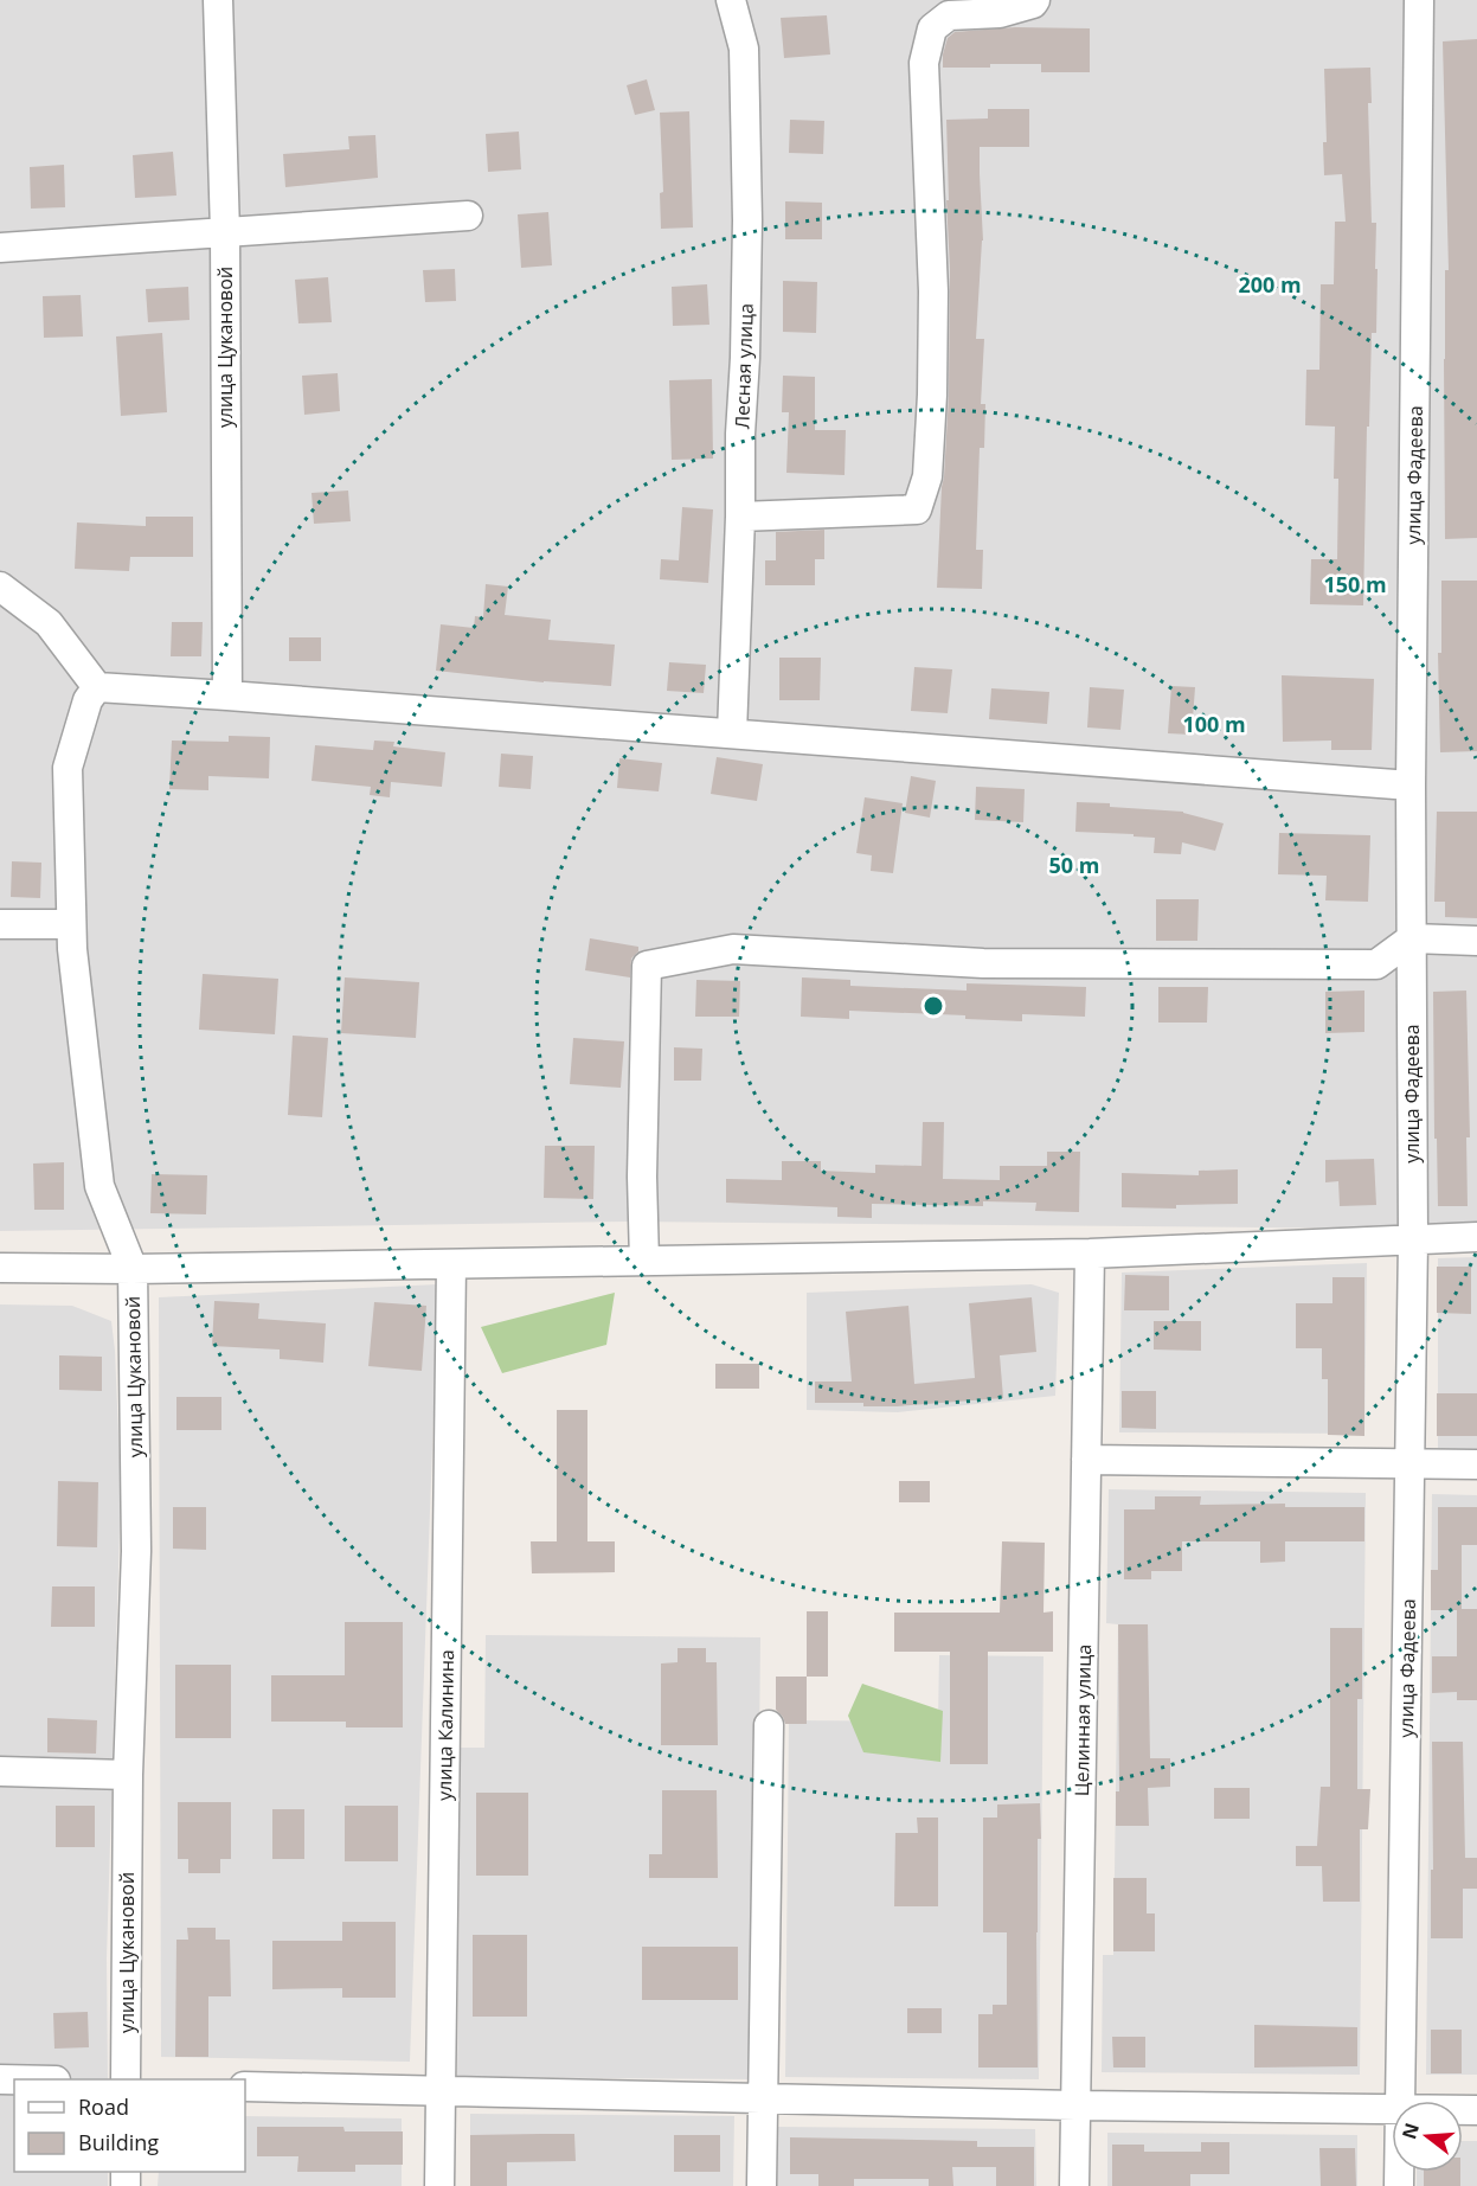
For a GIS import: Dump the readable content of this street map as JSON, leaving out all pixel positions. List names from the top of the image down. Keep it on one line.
{"streets":{"street":["улица Цукановой","Лесная улица","улица Фадеева","Целинная улица","улица Калинина"]},"legend":["Road","Building"],"north":"left","rings":["200 m","150 m","100 m","50 m"]}
